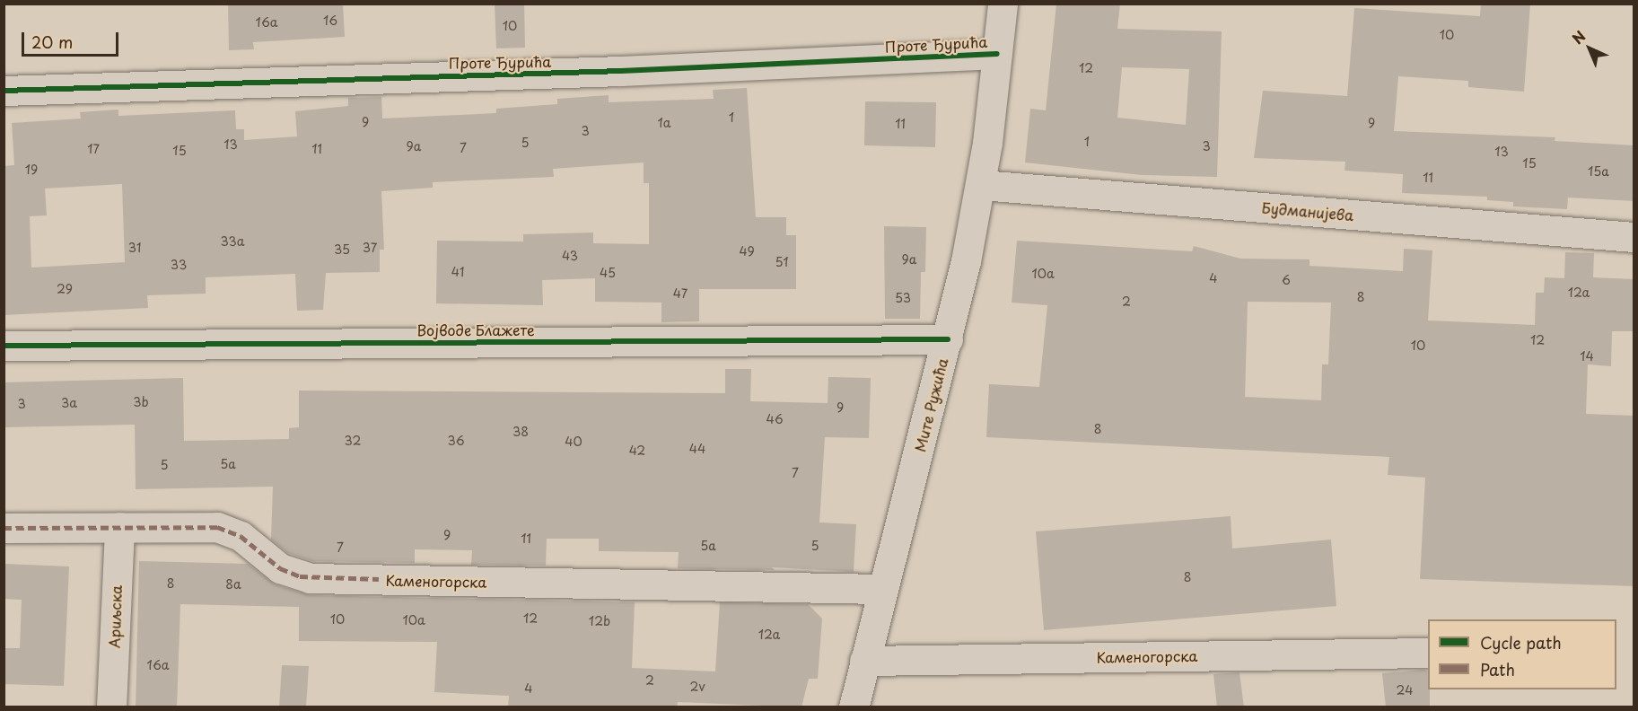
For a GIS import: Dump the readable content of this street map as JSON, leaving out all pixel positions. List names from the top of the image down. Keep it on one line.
{"streets":{"street":["Проте Ђурића","Будманијева","Војводе Блажете","Мите Ружића","Каменогорска","Ариљска"]},"crossings":[["Проте Ђурића","Мите Ружића"],["Будманијева","Мите Ружића"],["Војводе Блажете","Мите Ружића"],["Мите Ружића","Каменогорска"],["Каменогорска","Ариљска"]],"house_numbers":["16","16a","10","10","12","1","9","1a","9","11","3","1","5","13","9a","3","7","17","11","15","13","15","19","15a","11","33a","31","37","35","49","43","9a","51","33","41","45","10a","4","6","29","12a","47","8","53","2","12","10","14","3b","3a","3","9","46","8","38","32","36","40","44","42","5a","5","7","9","11","5a","5","7","8","8","8a","12","10","10a","12b","12a","16a","2","2v","4","24"],"legend":["Cycle path","Path"],"scale_bar":"20 m","north":"top left"}
